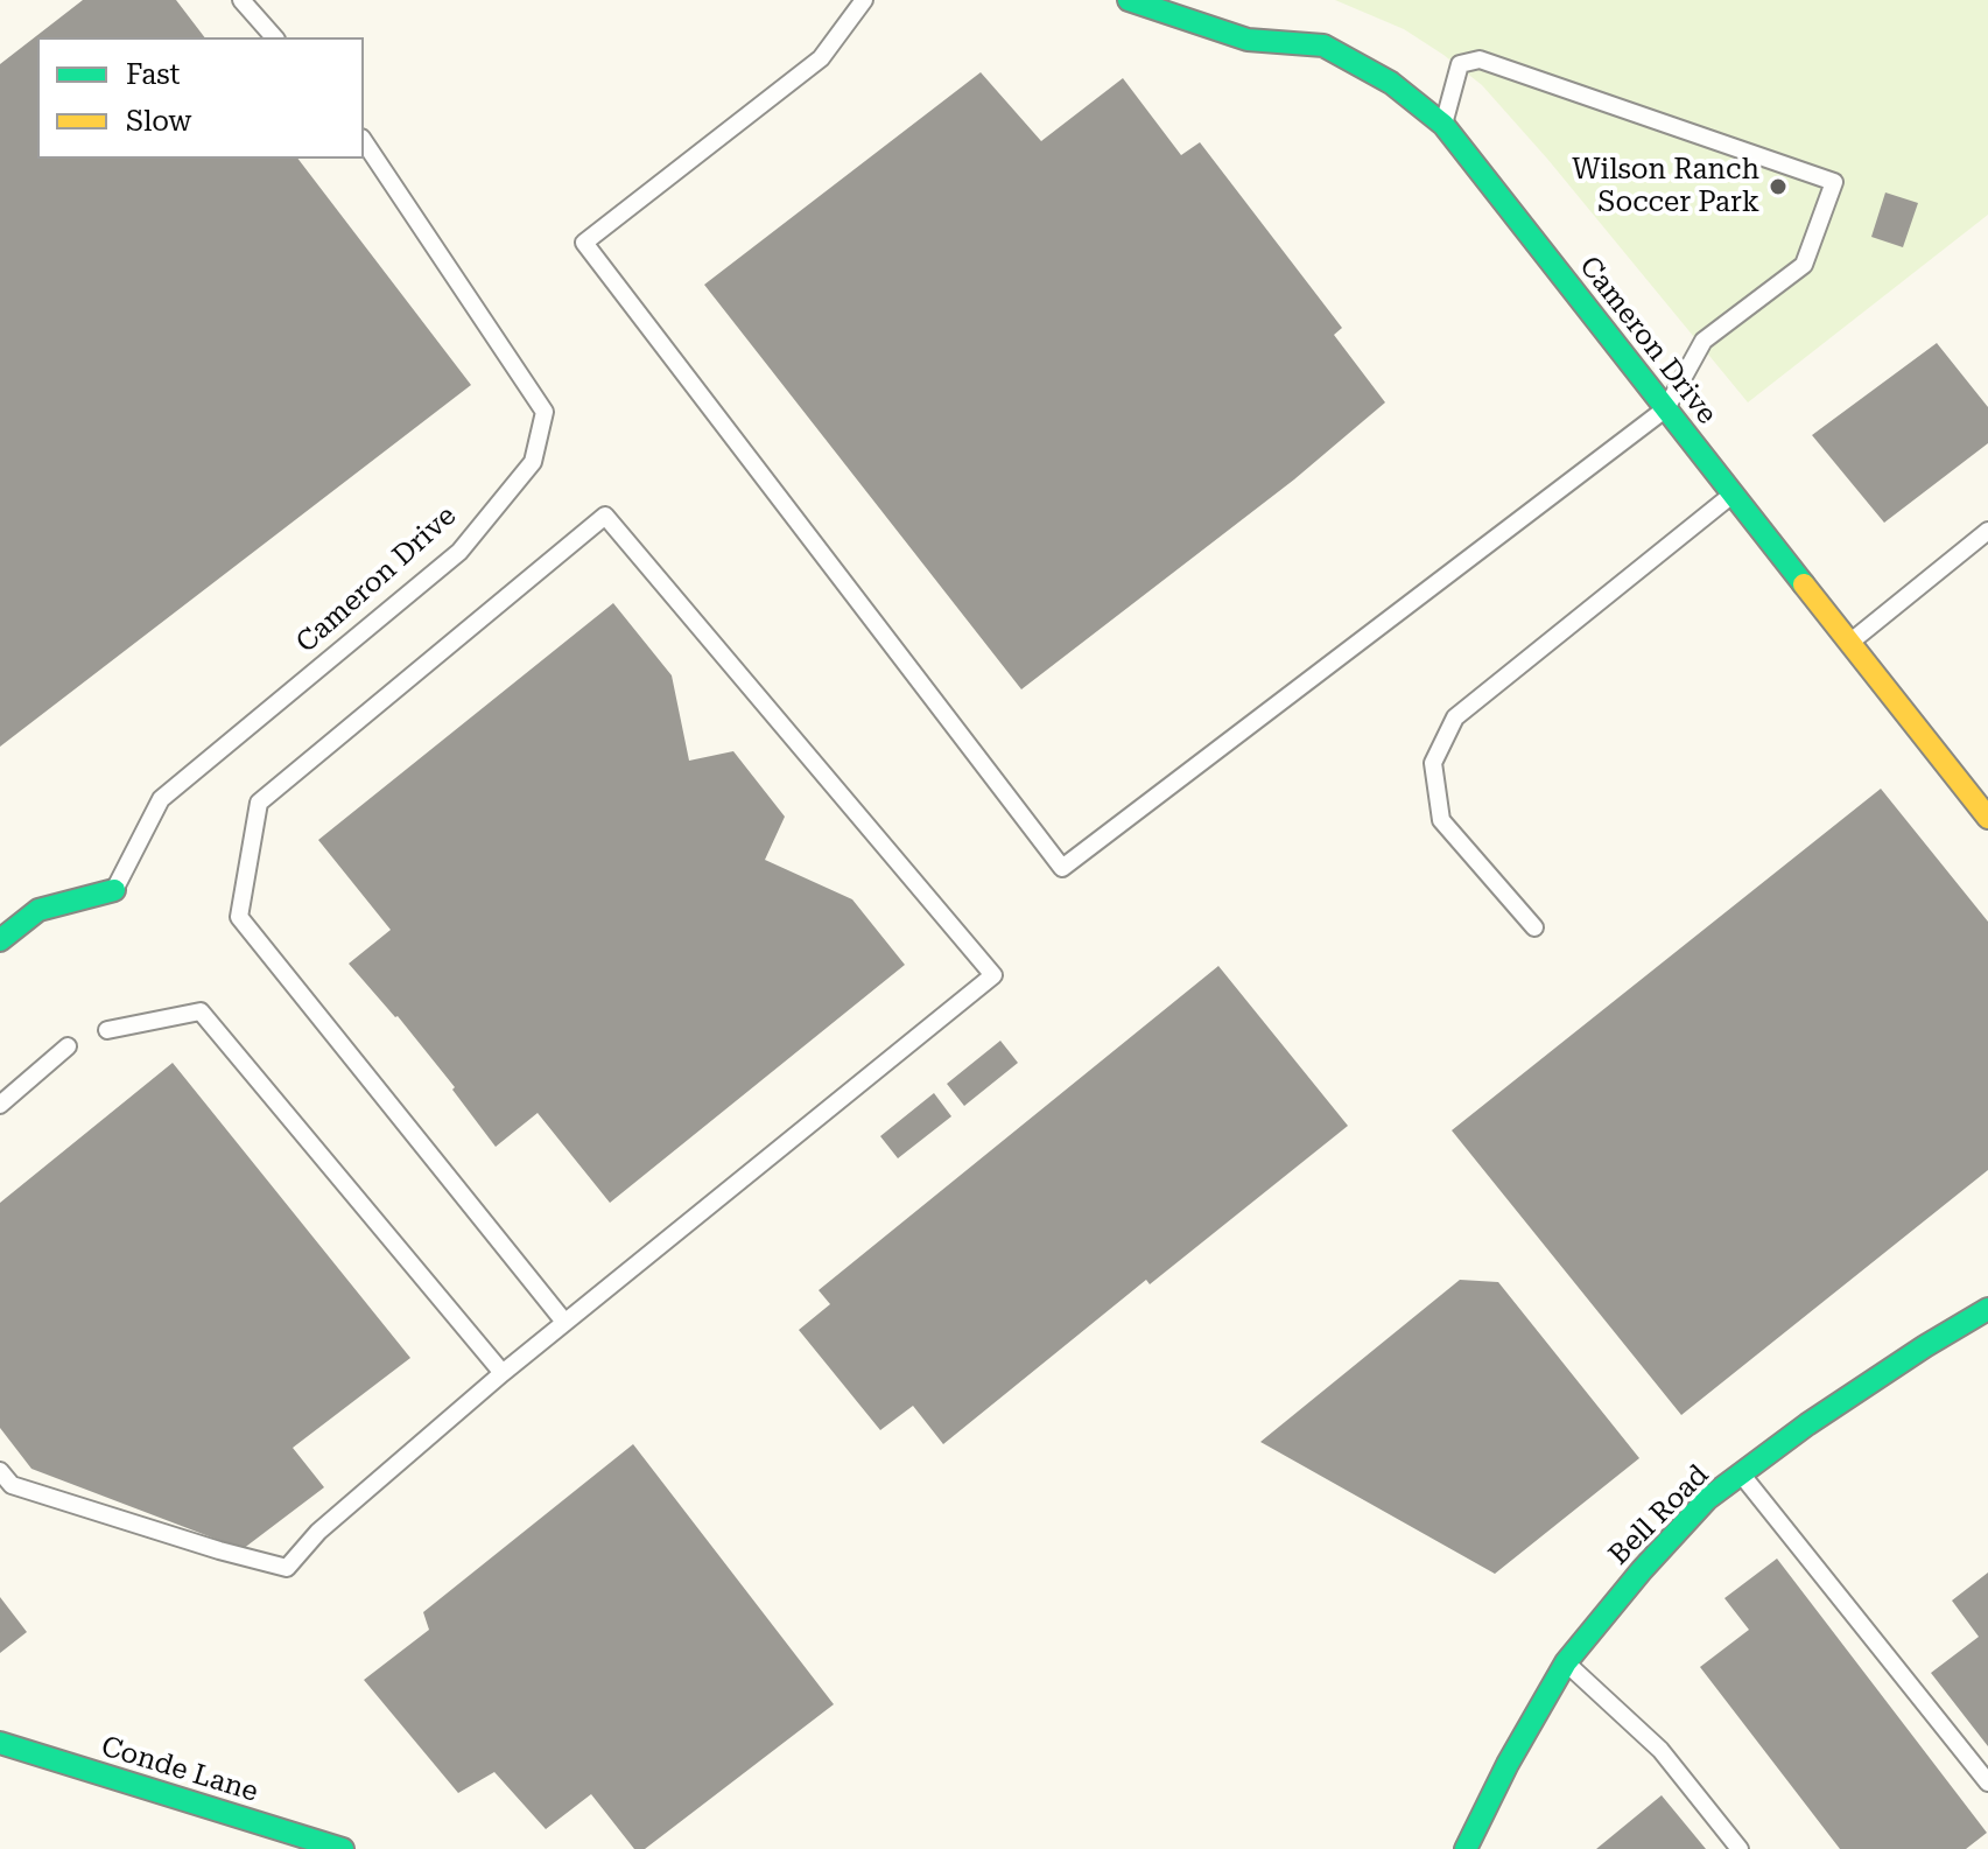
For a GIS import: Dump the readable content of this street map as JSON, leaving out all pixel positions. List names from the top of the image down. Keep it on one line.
{"streets":{"street":["Cameron Drive","Bell Road","Conde Lane"]},"places":["Wilson Ranch Soccer Park"],"legend":["Fast","Slow"]}
